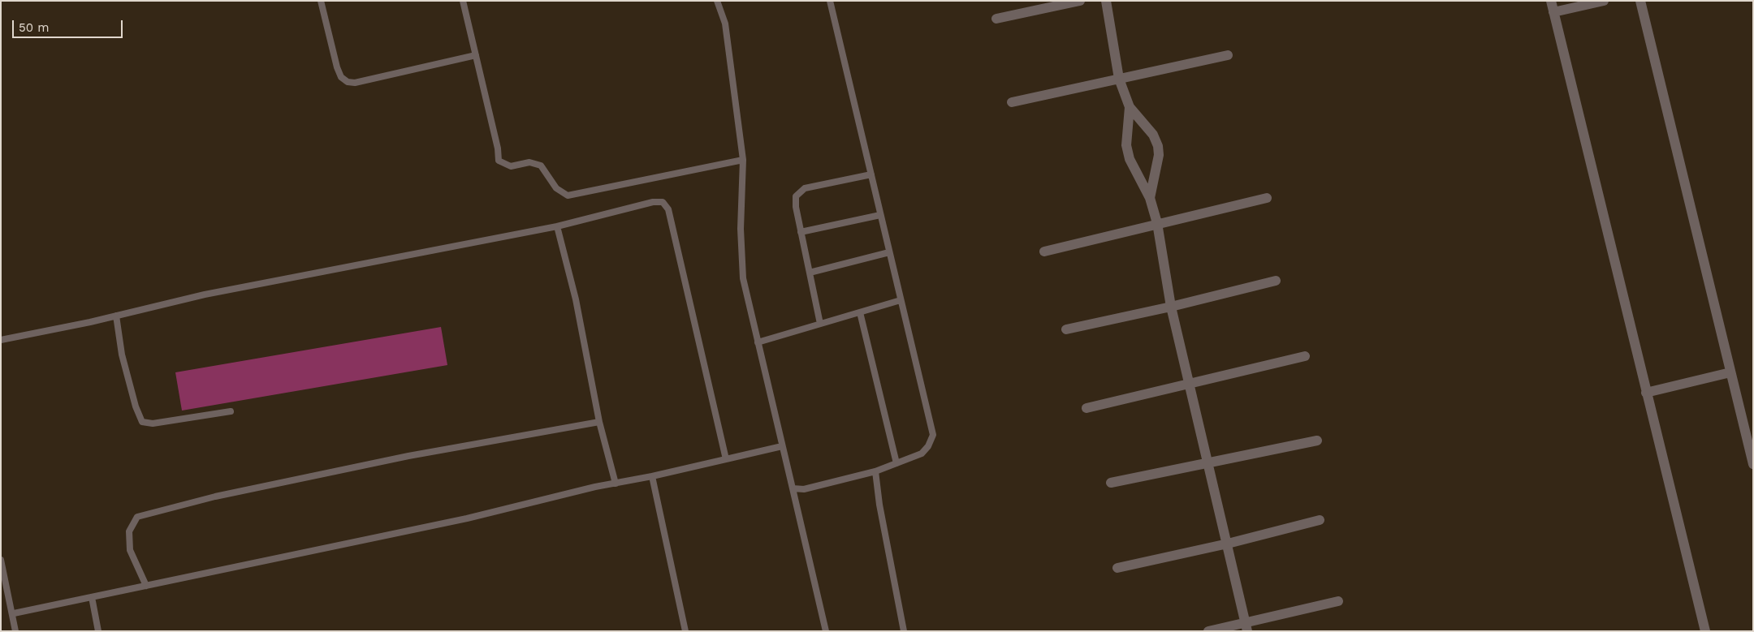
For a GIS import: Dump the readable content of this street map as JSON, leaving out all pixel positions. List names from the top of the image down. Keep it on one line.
{"scale_bar":"50 m"}
